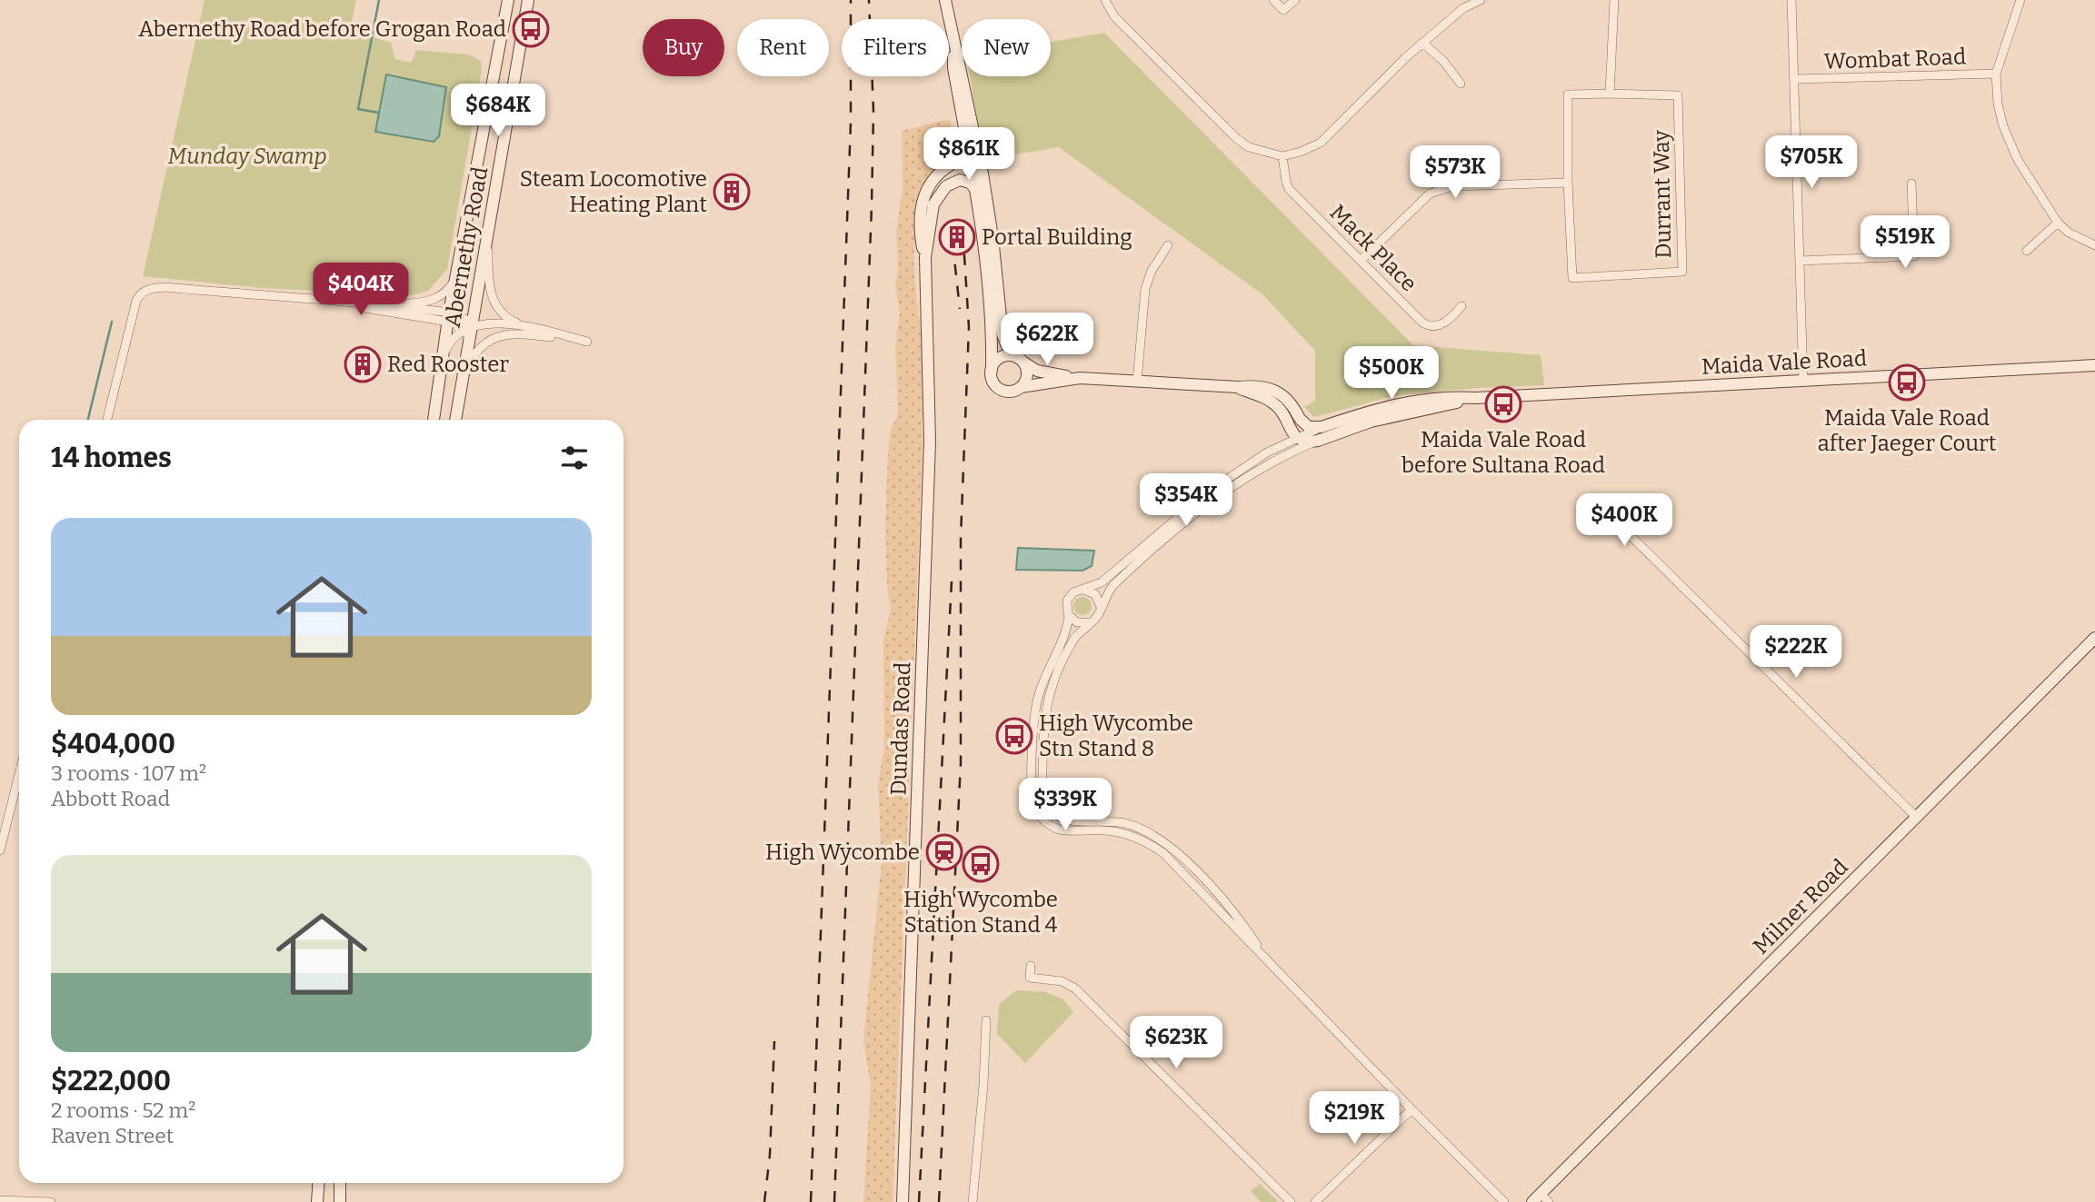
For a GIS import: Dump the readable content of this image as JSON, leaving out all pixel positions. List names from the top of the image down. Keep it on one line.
{"streets":{"main road":["Abernethy Road","Maida Vale Road","Dundas Road","Milner Road"],"street":["Wombat Road","Durrant Way","Mack Place"]},"parks":["Munday Swamp"],"places":{"bus stop":["Abernethy Road before Grogan Road","Maida Vale Road after Jaeger Court","Maida Vale Road before Sultana Road","High Wycombe Stn Stand 8","High Wycombe Station Stand 4"],"building":["Steam Locomotive Heating Plant","Portal Building","Red Rooster"],"station":["High Wycombe"]},"page":{"chip":["Buy","Rent","Filters","New"],"price":["$684K","$861K","$705K","$573K","$519K","$404K","$622K","$500K","$354K","$400K","$222K","$339K","$623K","$219K"],"heading":"14 homes","list":[{"name":"$404,000","note":"3 rooms · 107 m² · Abbott Road"},{"name":"$222,000","note":"2 rooms · 52 m² · Raven Street"}]}}
